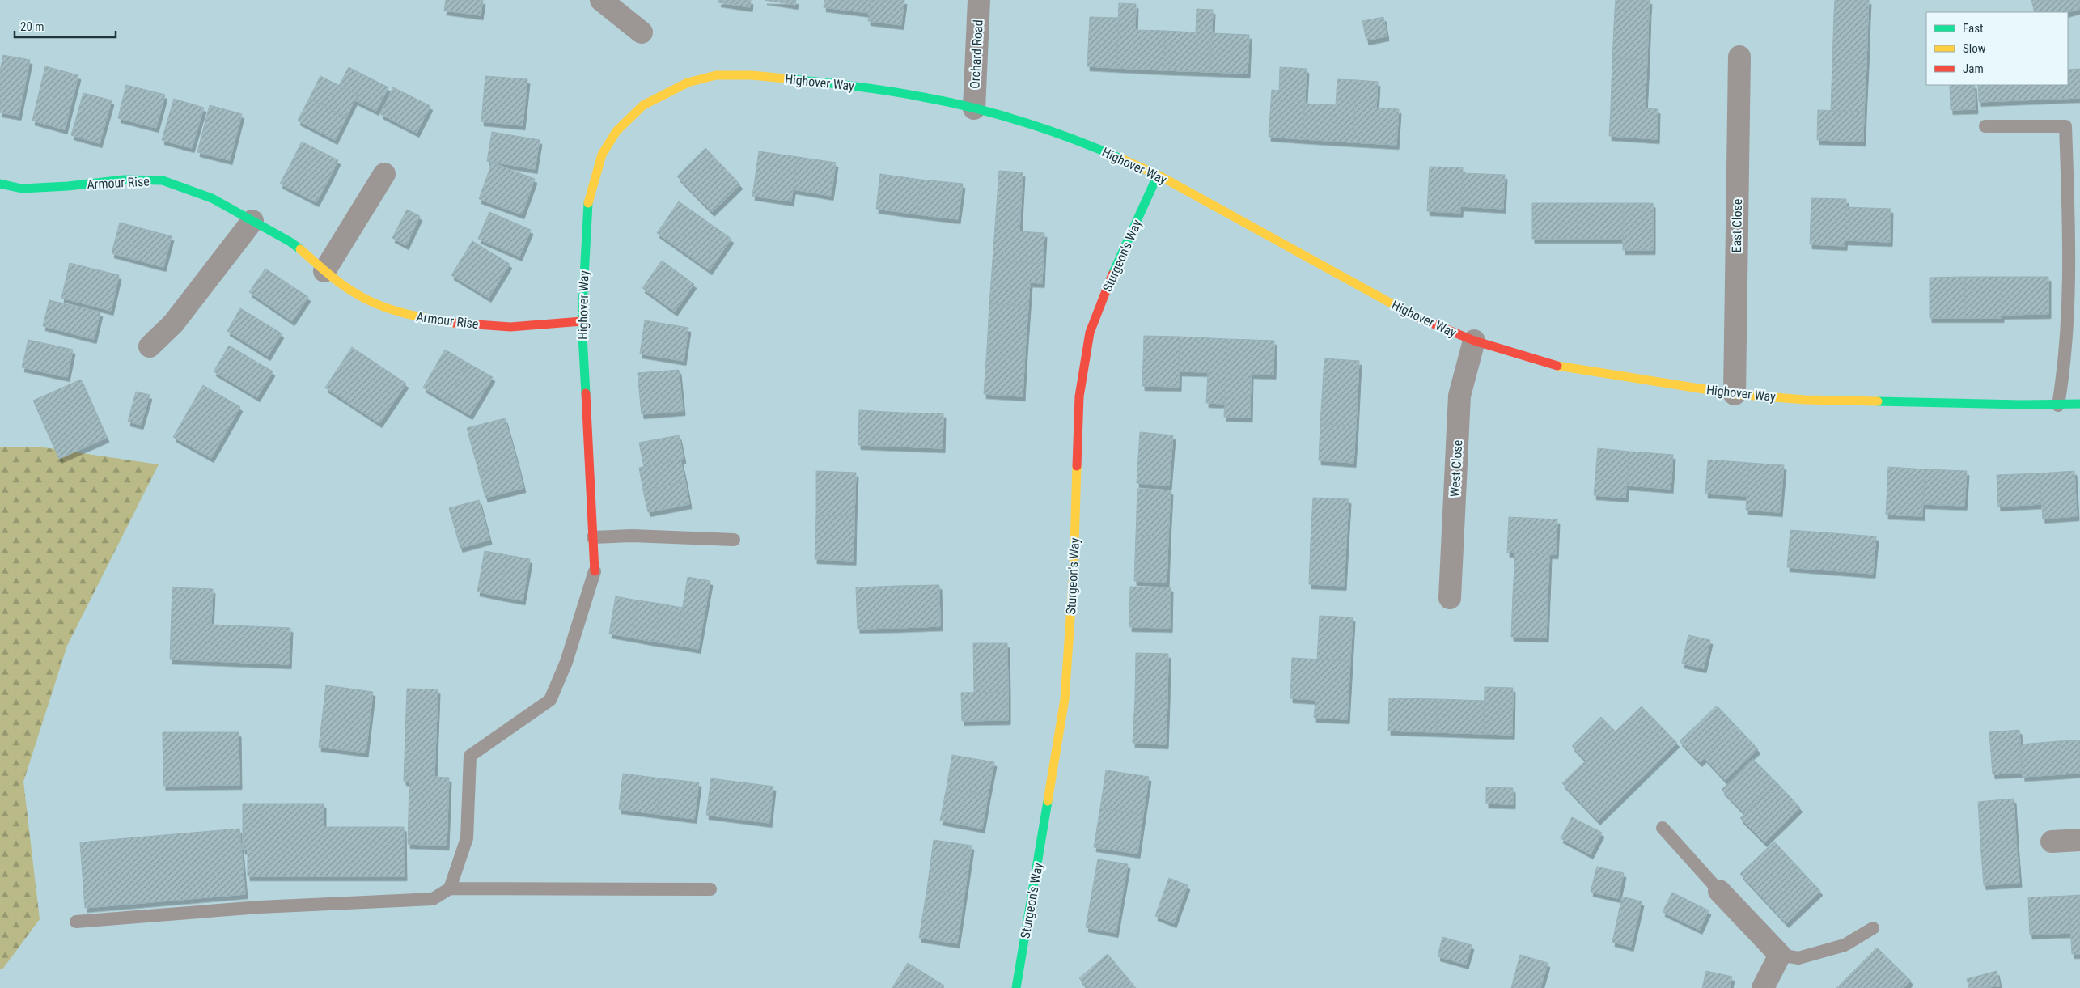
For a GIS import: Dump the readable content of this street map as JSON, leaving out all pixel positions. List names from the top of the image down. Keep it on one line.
{"streets":{"street":["Orchard Road","Highover Way","Armour Rise","East Close","Sturgeon's Way","West Close"]},"crossings":[["Orchard Road","Highover Way"],["Highover Way","Armour Rise"],["Highover Way","East Close"],["Highover Way","Sturgeon's Way"],["Highover Way","West Close"]],"legend":["Fast","Slow","Jam"],"scale_bar":"20 m"}
